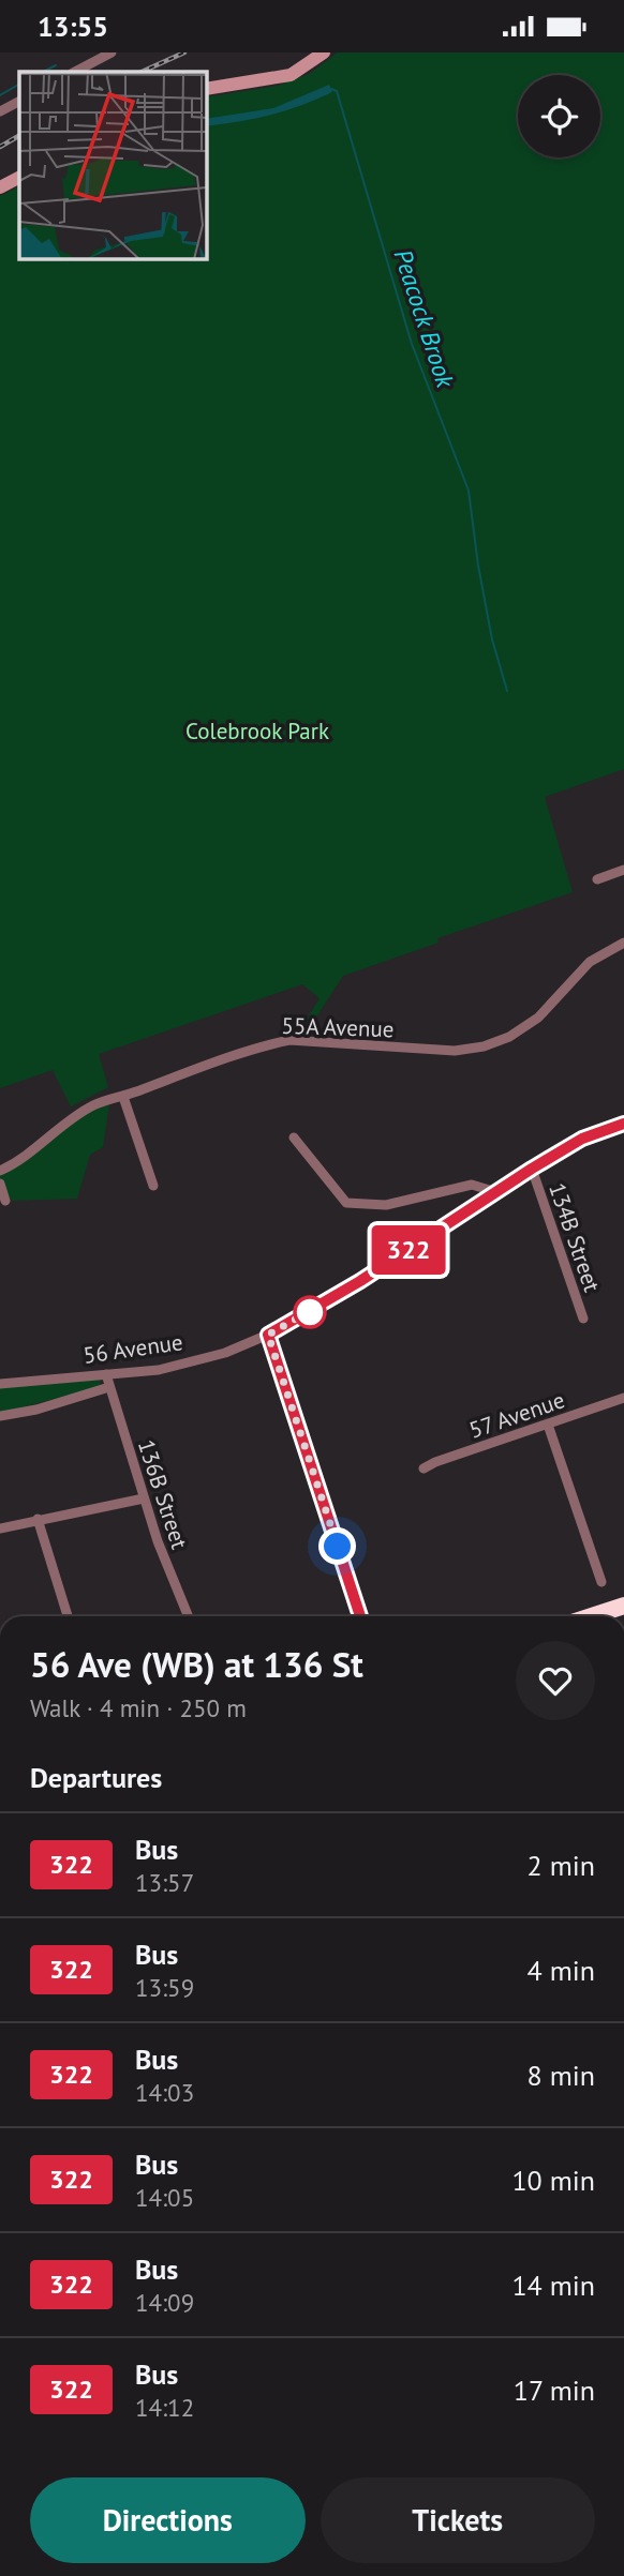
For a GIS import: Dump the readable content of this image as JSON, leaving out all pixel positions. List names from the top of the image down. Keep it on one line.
{"streets":{"street":["55A Avenue","134B Street","56 Avenue","57 Avenue","136B Street"]},"crossings":[["134B Street","56 Avenue"],["56 Avenue","136B Street"]],"water":["Peacock Brook"],"parks":["Colebrook Park"],"lines":["bus line 322"],"page":{"status":"13:55","on_map":"322","heading":[["56 Ave (WB) at 136 St","Walk · 4 min · 250 m"],"Departures"],"list":[{"mark":"322","name":"Bus","note":"13:57","value":"2 min"},{"mark":"322","name":"Bus","note":"13:59","value":"4 min"},{"mark":"322","name":"Bus","note":"14:03","value":"8 min"},{"mark":"322","name":"Bus","note":"14:05","value":"10 min"},{"mark":"322","name":"Bus","note":"14:09","value":"14 min"},{"mark":"322","name":"Bus","note":"14:12","value":"17 min"}],"buttons":["Directions","Tickets"]}}
